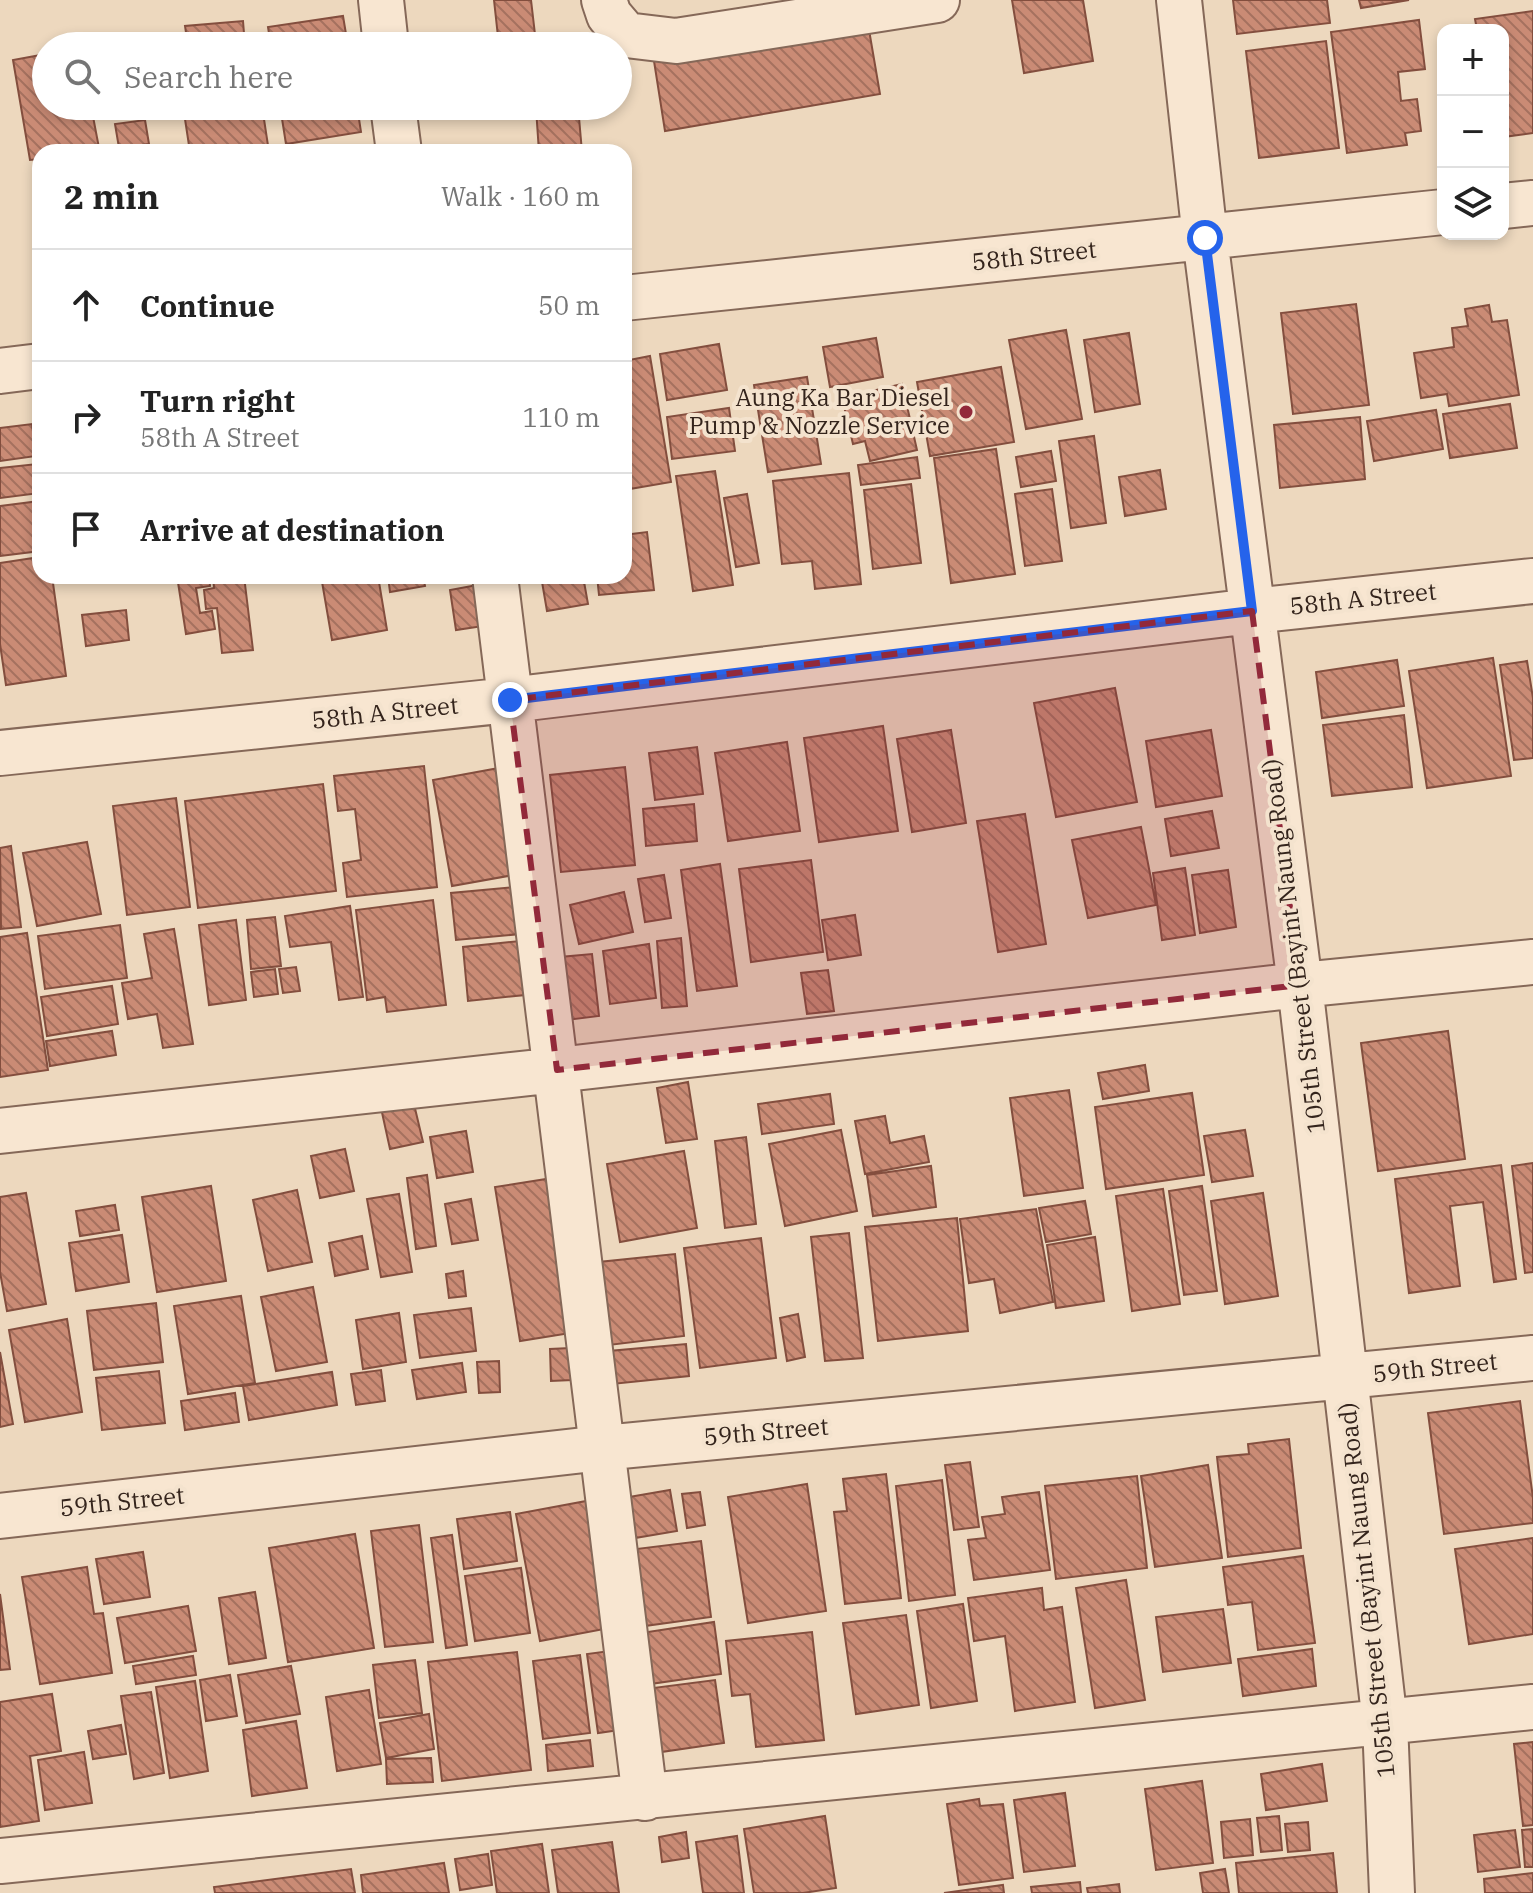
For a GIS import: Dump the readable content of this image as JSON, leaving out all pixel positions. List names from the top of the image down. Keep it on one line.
{"streets":{"street":["58th Street","58th A Street","105th Street (Bayint Naung Road)","59th Street"]},"crossings":[["58th Street","105th Street (Bayint Naung Road)"],["58th A Street","105th Street (Bayint Naung Road)"],["105th Street (Bayint Naung Road)","59th Street"]],"places":["Aung Ka Bar Diesel Pump & Nozzle Service"],"page":{"map_buttons":["+","−"],"search":"Search here","heading":["2 min","Walk · 160 m"],"list":[["Continue","50 m"],["Turn right","58th A Street","110 m"],"Arrive at destination"]}}
